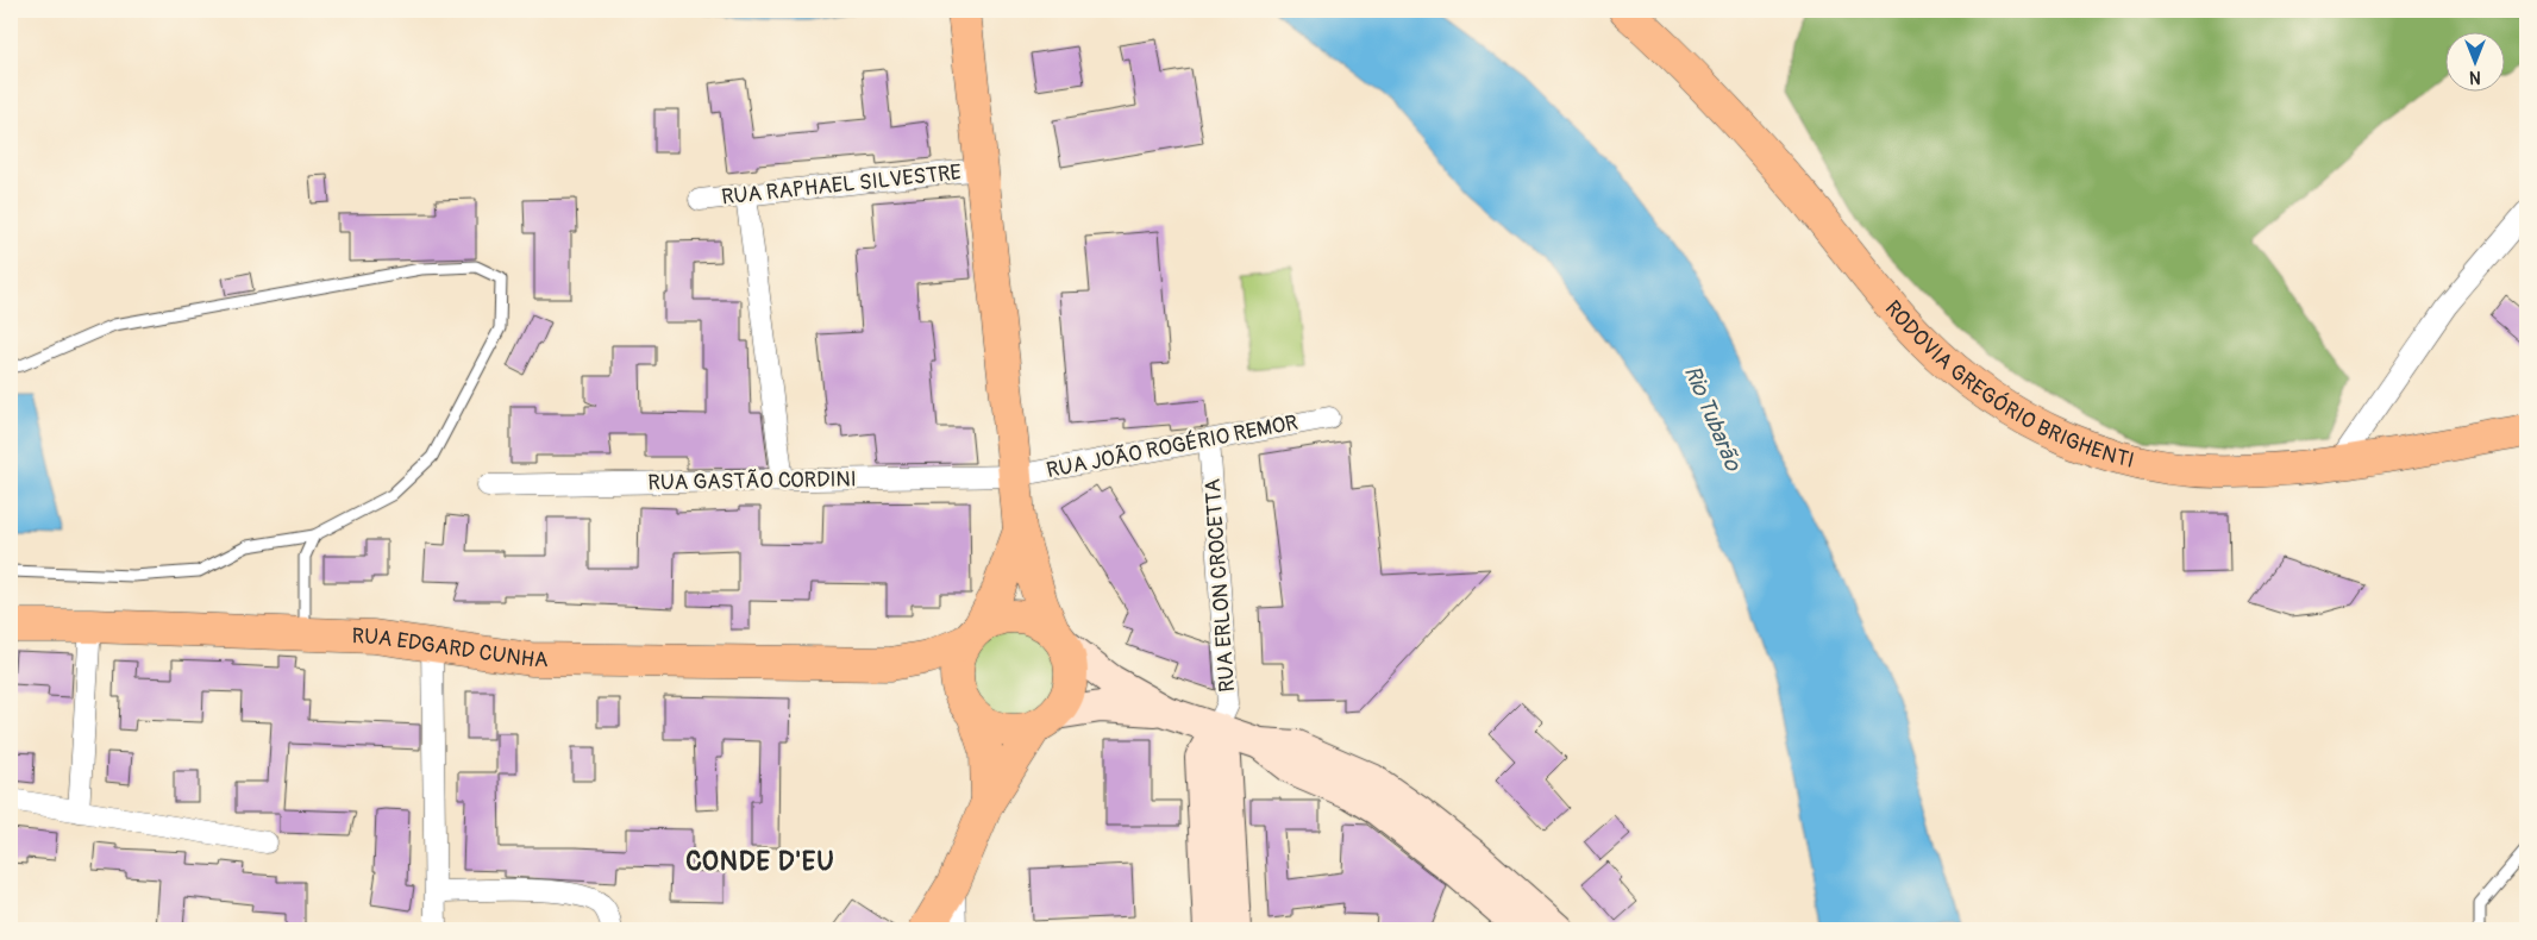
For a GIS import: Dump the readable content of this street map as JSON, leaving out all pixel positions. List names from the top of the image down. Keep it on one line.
{"streets":{"main road":["RODOVIA GREGÓRIO BRIGHENTI","RUA EDGARD CUNHA"],"street":["RUA RAPHAEL SILVESTRE","RUA JOÃO ROGÉRIO REMOR","RUA GASTÃO CORDINI","RUA ERLON CROCETTA"]},"crossings":[["RUA JOÃO ROGÉRIO REMOR","RUA GASTÃO CORDINI"],["RUA JOÃO ROGÉRIO REMOR","RUA ERLON CROCETTA"]],"districts":["CONDE D'EU"],"water":["Rio Tubarão"],"north":"bottom"}
